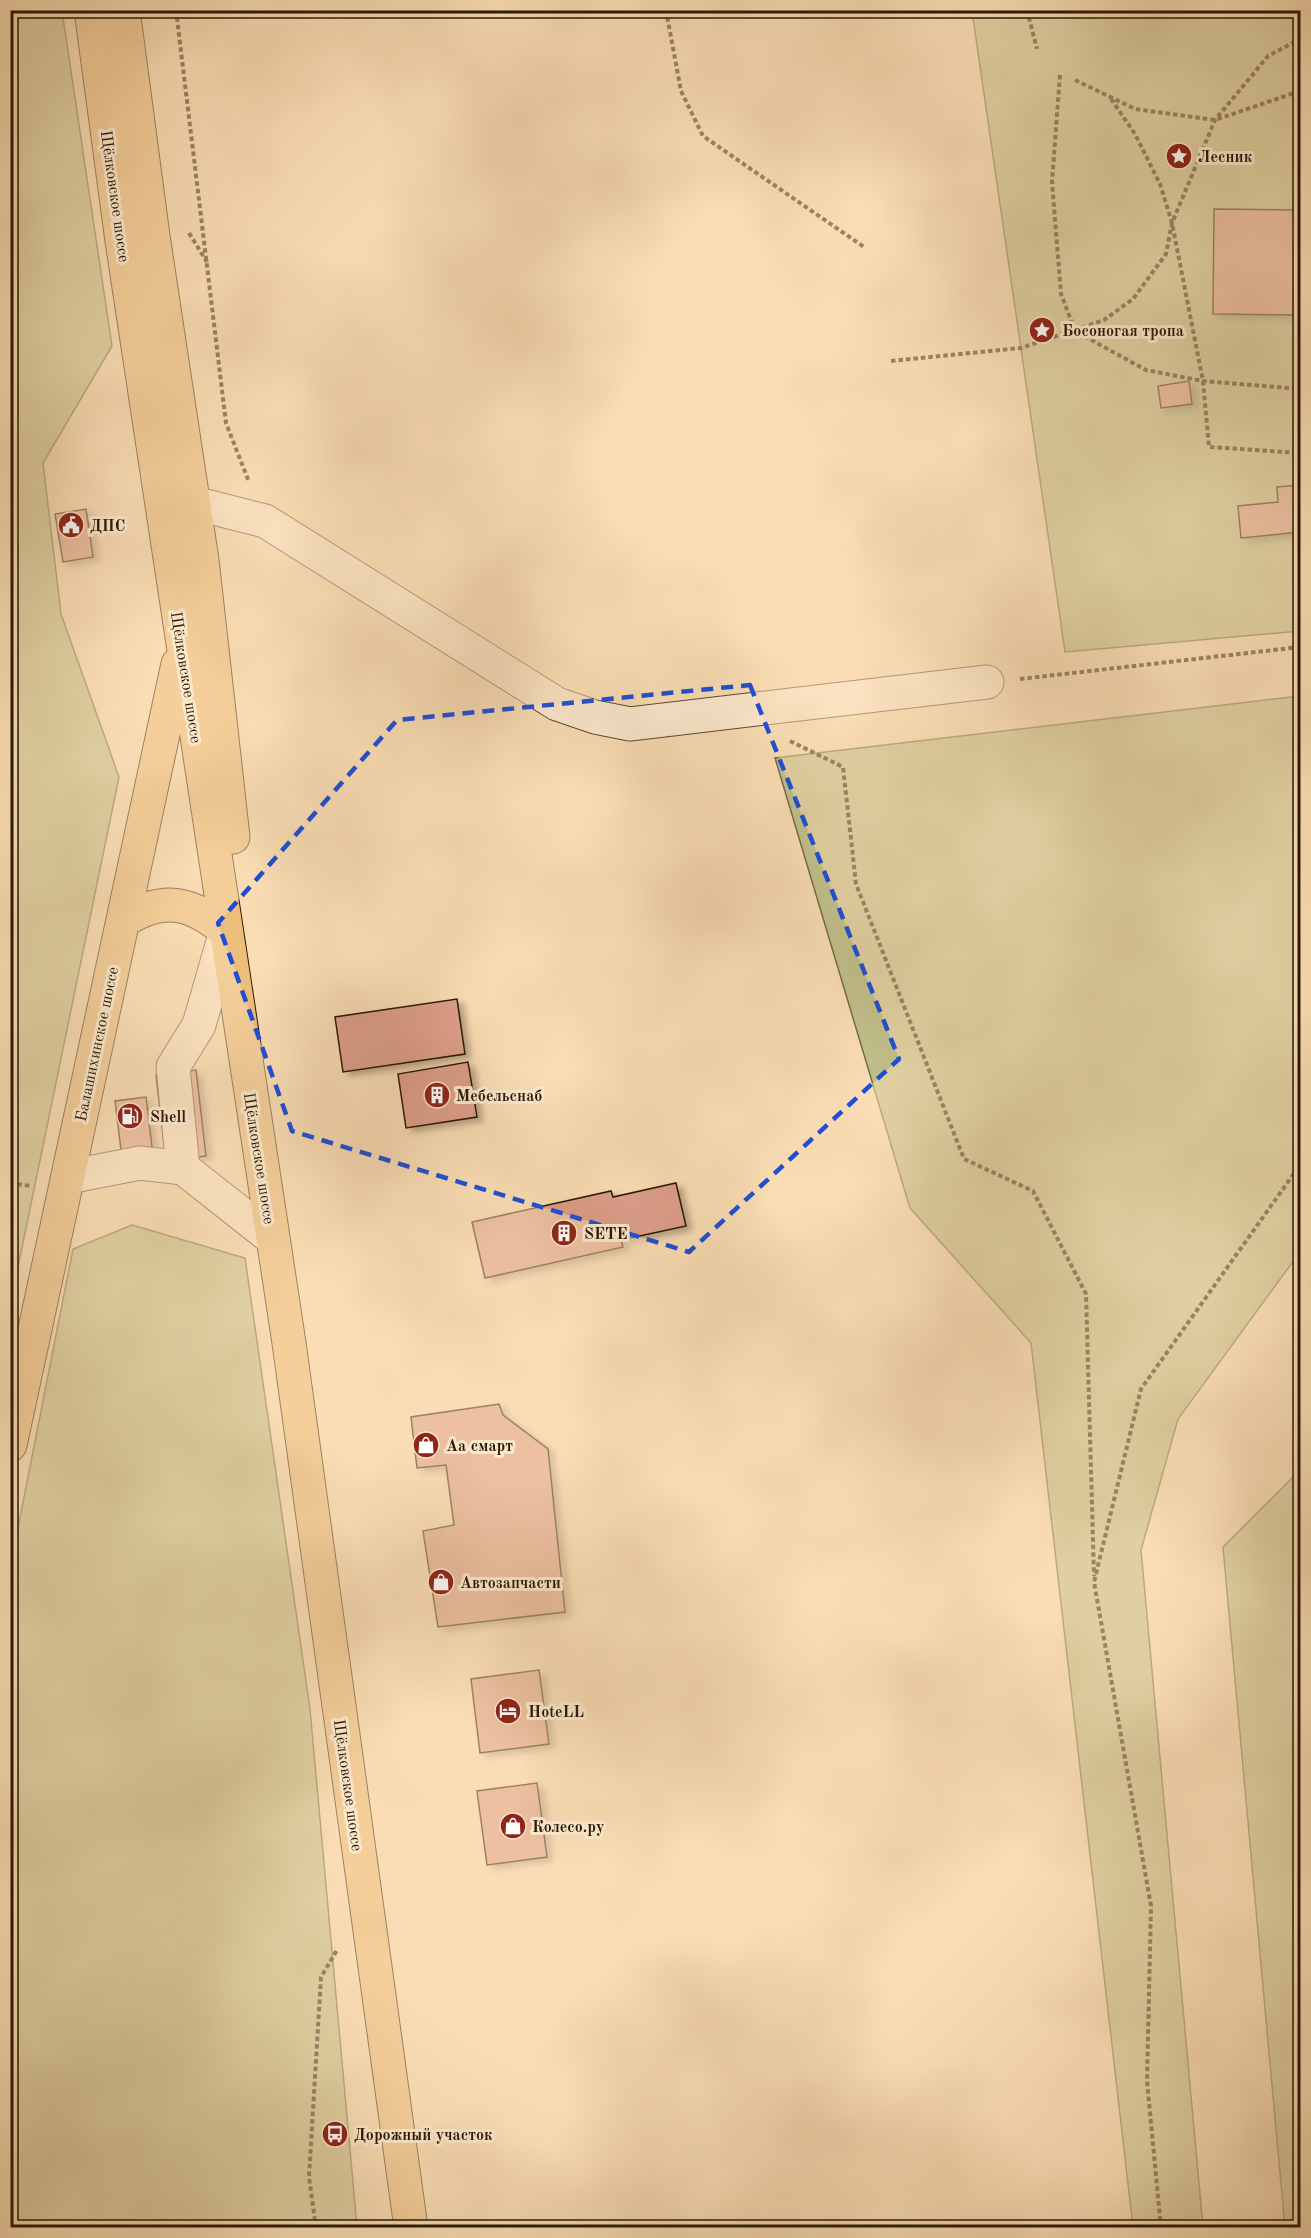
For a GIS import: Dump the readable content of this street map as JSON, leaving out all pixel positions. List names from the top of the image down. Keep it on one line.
{"streets":{"main road":["Щёлковское шоссе","Балашихинское шоссе"]},"crossings":[["Щёлковское шоссе","Балашихинское шоссе"]],"places":{"place":["Лесник","Босоногая тропа"],"public building":["ДПС"],"building":["Мебельснаб","SETE"],"fuel station":["Shell"],"shop":["Аа смарт","Автозапчасти","Колесо.ру"],"hotel":["HoteLL"],"bus stop":["Дорожный участок"]}}
